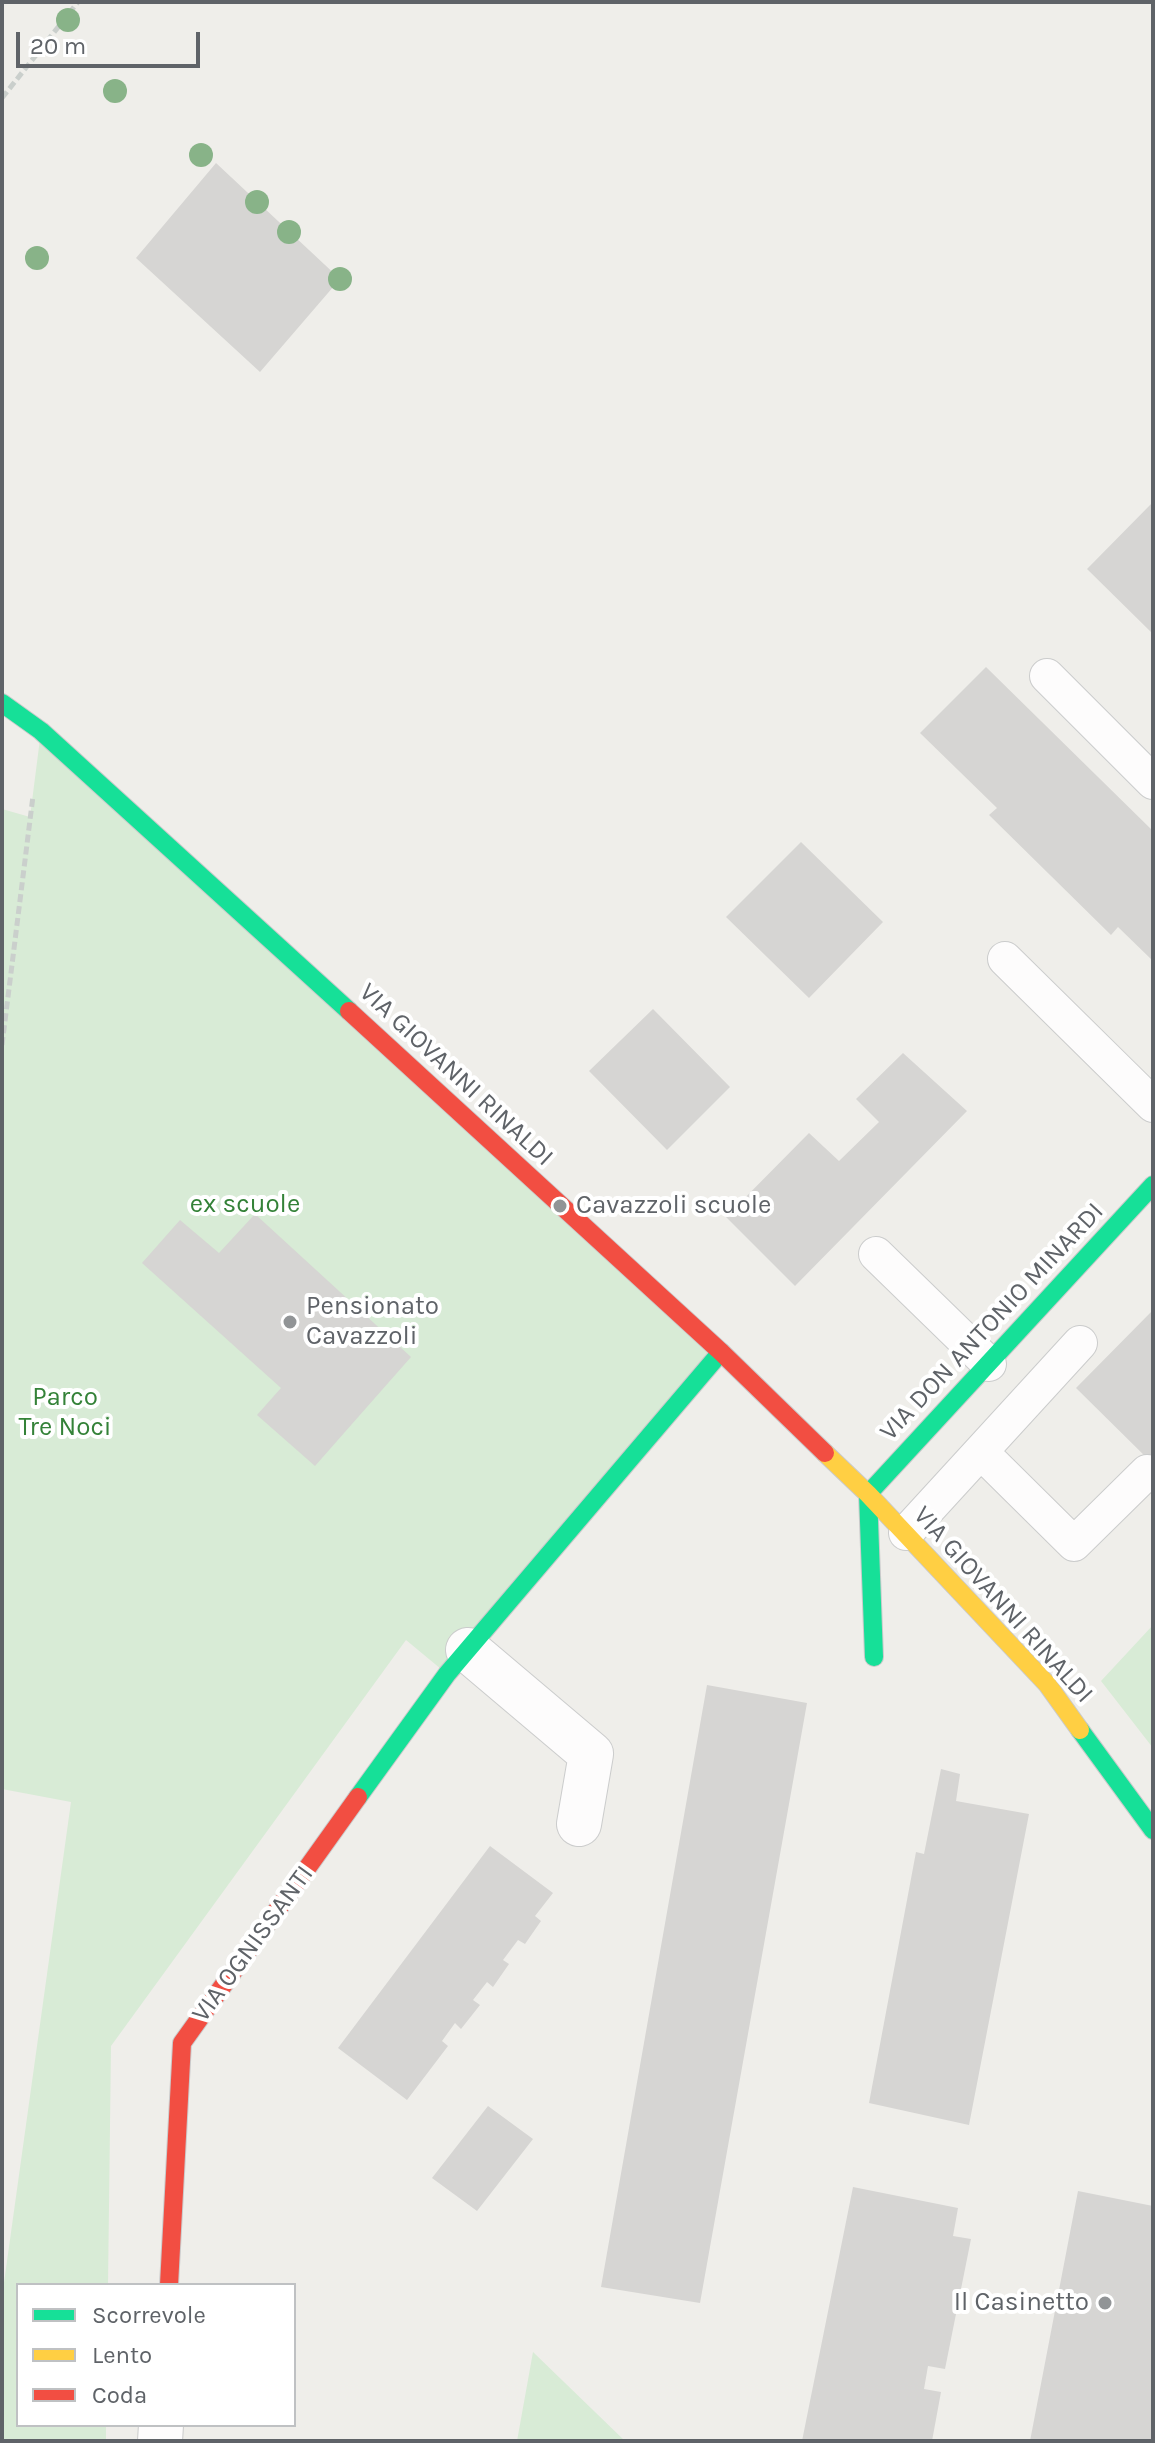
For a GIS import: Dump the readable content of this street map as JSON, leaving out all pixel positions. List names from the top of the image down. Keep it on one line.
{"streets":{"street":["VIA GIOVANNI RINALDI","VIA DON ANTONIO MINARDI","VIA OGNISSANTI"]},"crossings":[["VIA GIOVANNI RINALDI","VIA DON ANTONIO MINARDI"],["VIA GIOVANNI RINALDI","VIA OGNISSANTI"]],"parks":["ex scuole","Parco Tre Noci"],"places":["Cavazzoli scuole","Pensionato Cavazzoli","Il Casinetto"],"legend":["Scorrevole","Lento","Coda"],"scale_bar":"20 m"}
